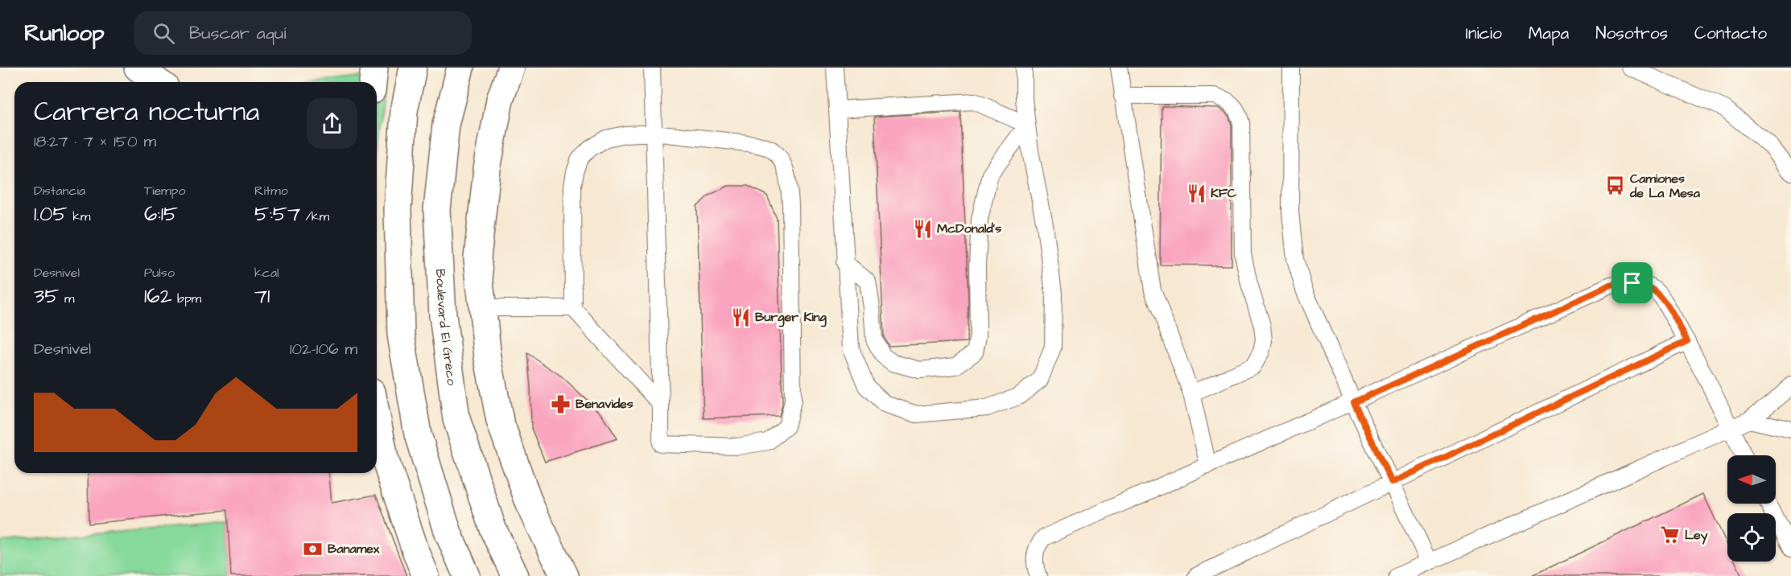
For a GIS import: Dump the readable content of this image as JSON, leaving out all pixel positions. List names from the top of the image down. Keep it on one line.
{"streets":{"main road":["Boulevard El Greco"]},"places":{"bus stop":["Camiones de La Mesa"],"restaurant":["KFC","McDonald's","Burger King"],"pharmacy":["Benavides"],"supermarket":["Ley"],"bank":["Banamex"]},"north":"left","page":{"header":"Runloop","search":"Buscar aquí","nav":["Inicio","Mapa","Nosotros","Contacto"],"heading":["Carrera nocturna","18:27 · 7 × 150 m"],"stats":[["Distancia","1.05 km"],["Tiempo","6:15"],["Ritmo","5:57 /km"],["Desnivel","35 m"],["Pulso","162 bpm"],["kcal","71"]],"chart":["Desnivel","102–106 m"]}}
